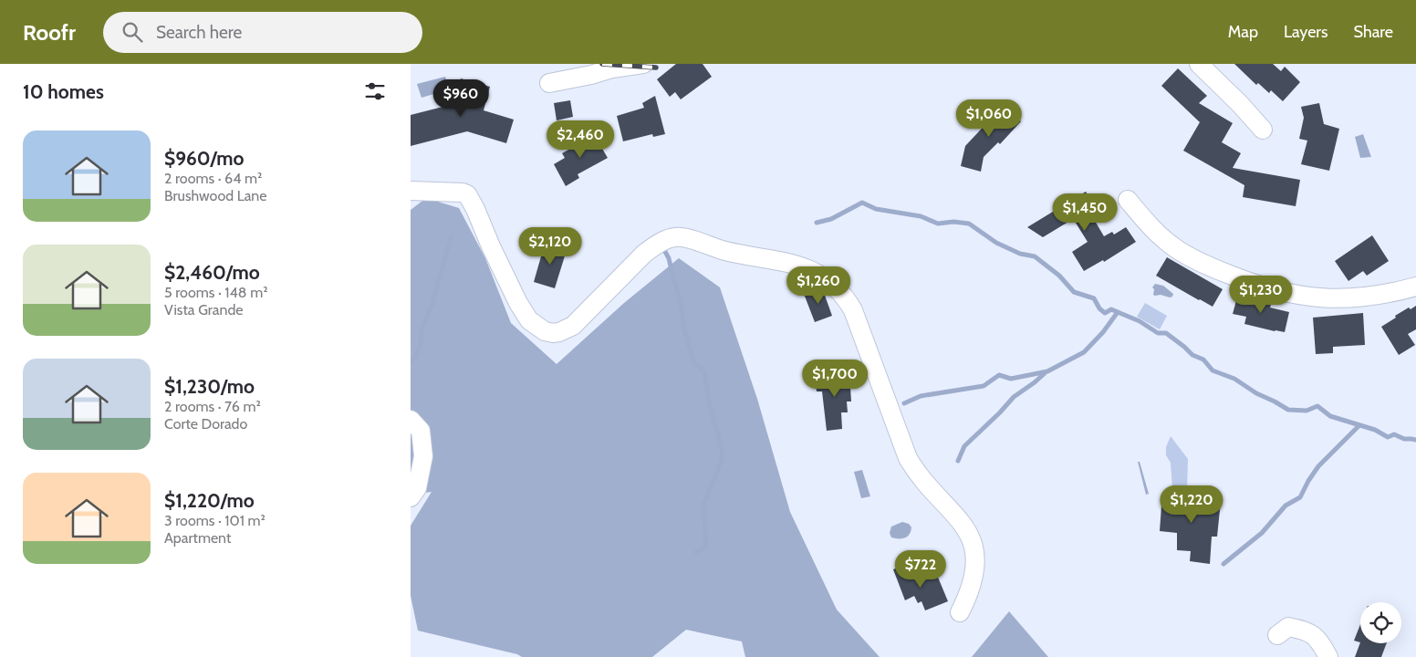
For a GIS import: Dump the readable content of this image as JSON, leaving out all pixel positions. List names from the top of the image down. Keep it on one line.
{"page":{"header":"Roofr","search":"Search here","nav":["Map","Layers","Share"],"heading":"10 homes","price":["$960","$1,060","$2,460","$1,450","$2,120","$1,260","$1,230","$1,700","$1,220","$722"],"list":[{"name":"$960/mo","note":"2 rooms · 64 m² · Brushwood Lane"},{"name":"$2,460/mo","note":"5 rooms · 148 m² · Vista Grande"},{"name":"$1,230/mo","note":"2 rooms · 76 m² · Corte Dorado"},{"name":"$1,220/mo","note":"3 rooms · 101 m² · Apartment"}]}}
